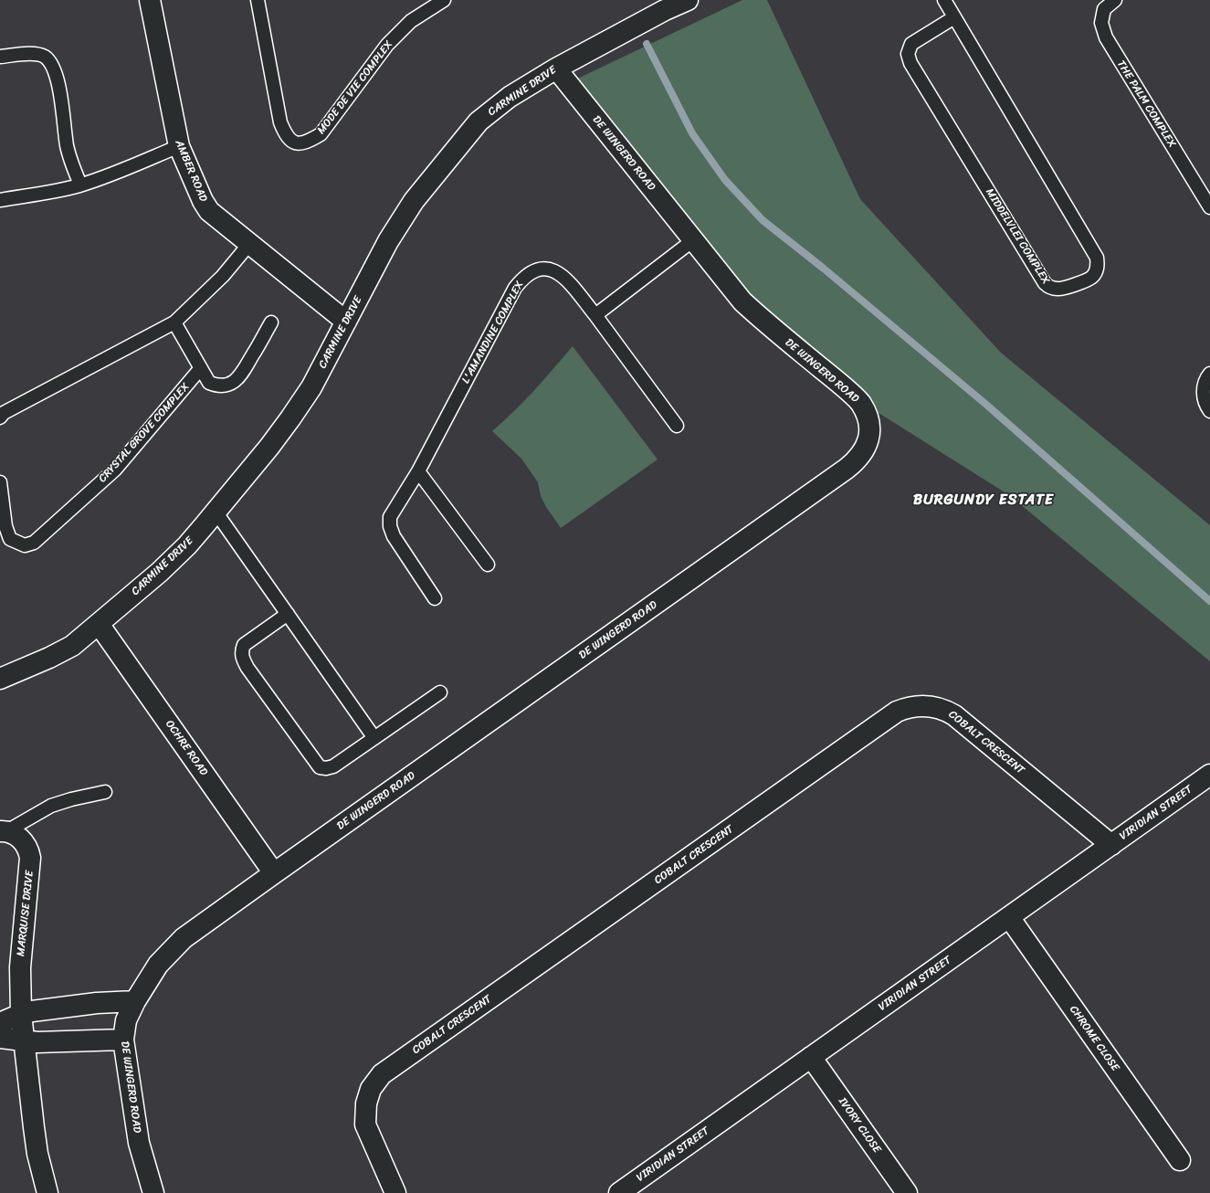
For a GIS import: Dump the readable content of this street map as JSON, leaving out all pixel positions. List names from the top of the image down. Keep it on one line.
{"streets":{"street":["CARMINE DRIVE","DE WINGERD ROAD","AMBER ROAD","COBALT CRESCENT","OCHRE ROAD","VIRIDIAN STREET","MARQUISE DRIVE","CHROME CLOSE","IVORY CLOSE"],"lane":["MODE DE VIE COMPLEX","THE PALM COMPLEX","MIDDELVLEI COMPLEX","L'AMANDINE COMPLEX","CRYSTAL GROVE COMPLEX"]},"crossings":[["CARMINE DRIVE","DE WINGERD ROAD"],["CARMINE DRIVE","AMBER ROAD"],["CARMINE DRIVE","OCHRE ROAD"],["DE WINGERD ROAD","OCHRE ROAD"],["COBALT CRESCENT","VIRIDIAN STREET"],["VIRIDIAN STREET","CHROME CLOSE"],["VIRIDIAN STREET","IVORY CLOSE"]],"districts":["BURGUNDY ESTATE"]}
